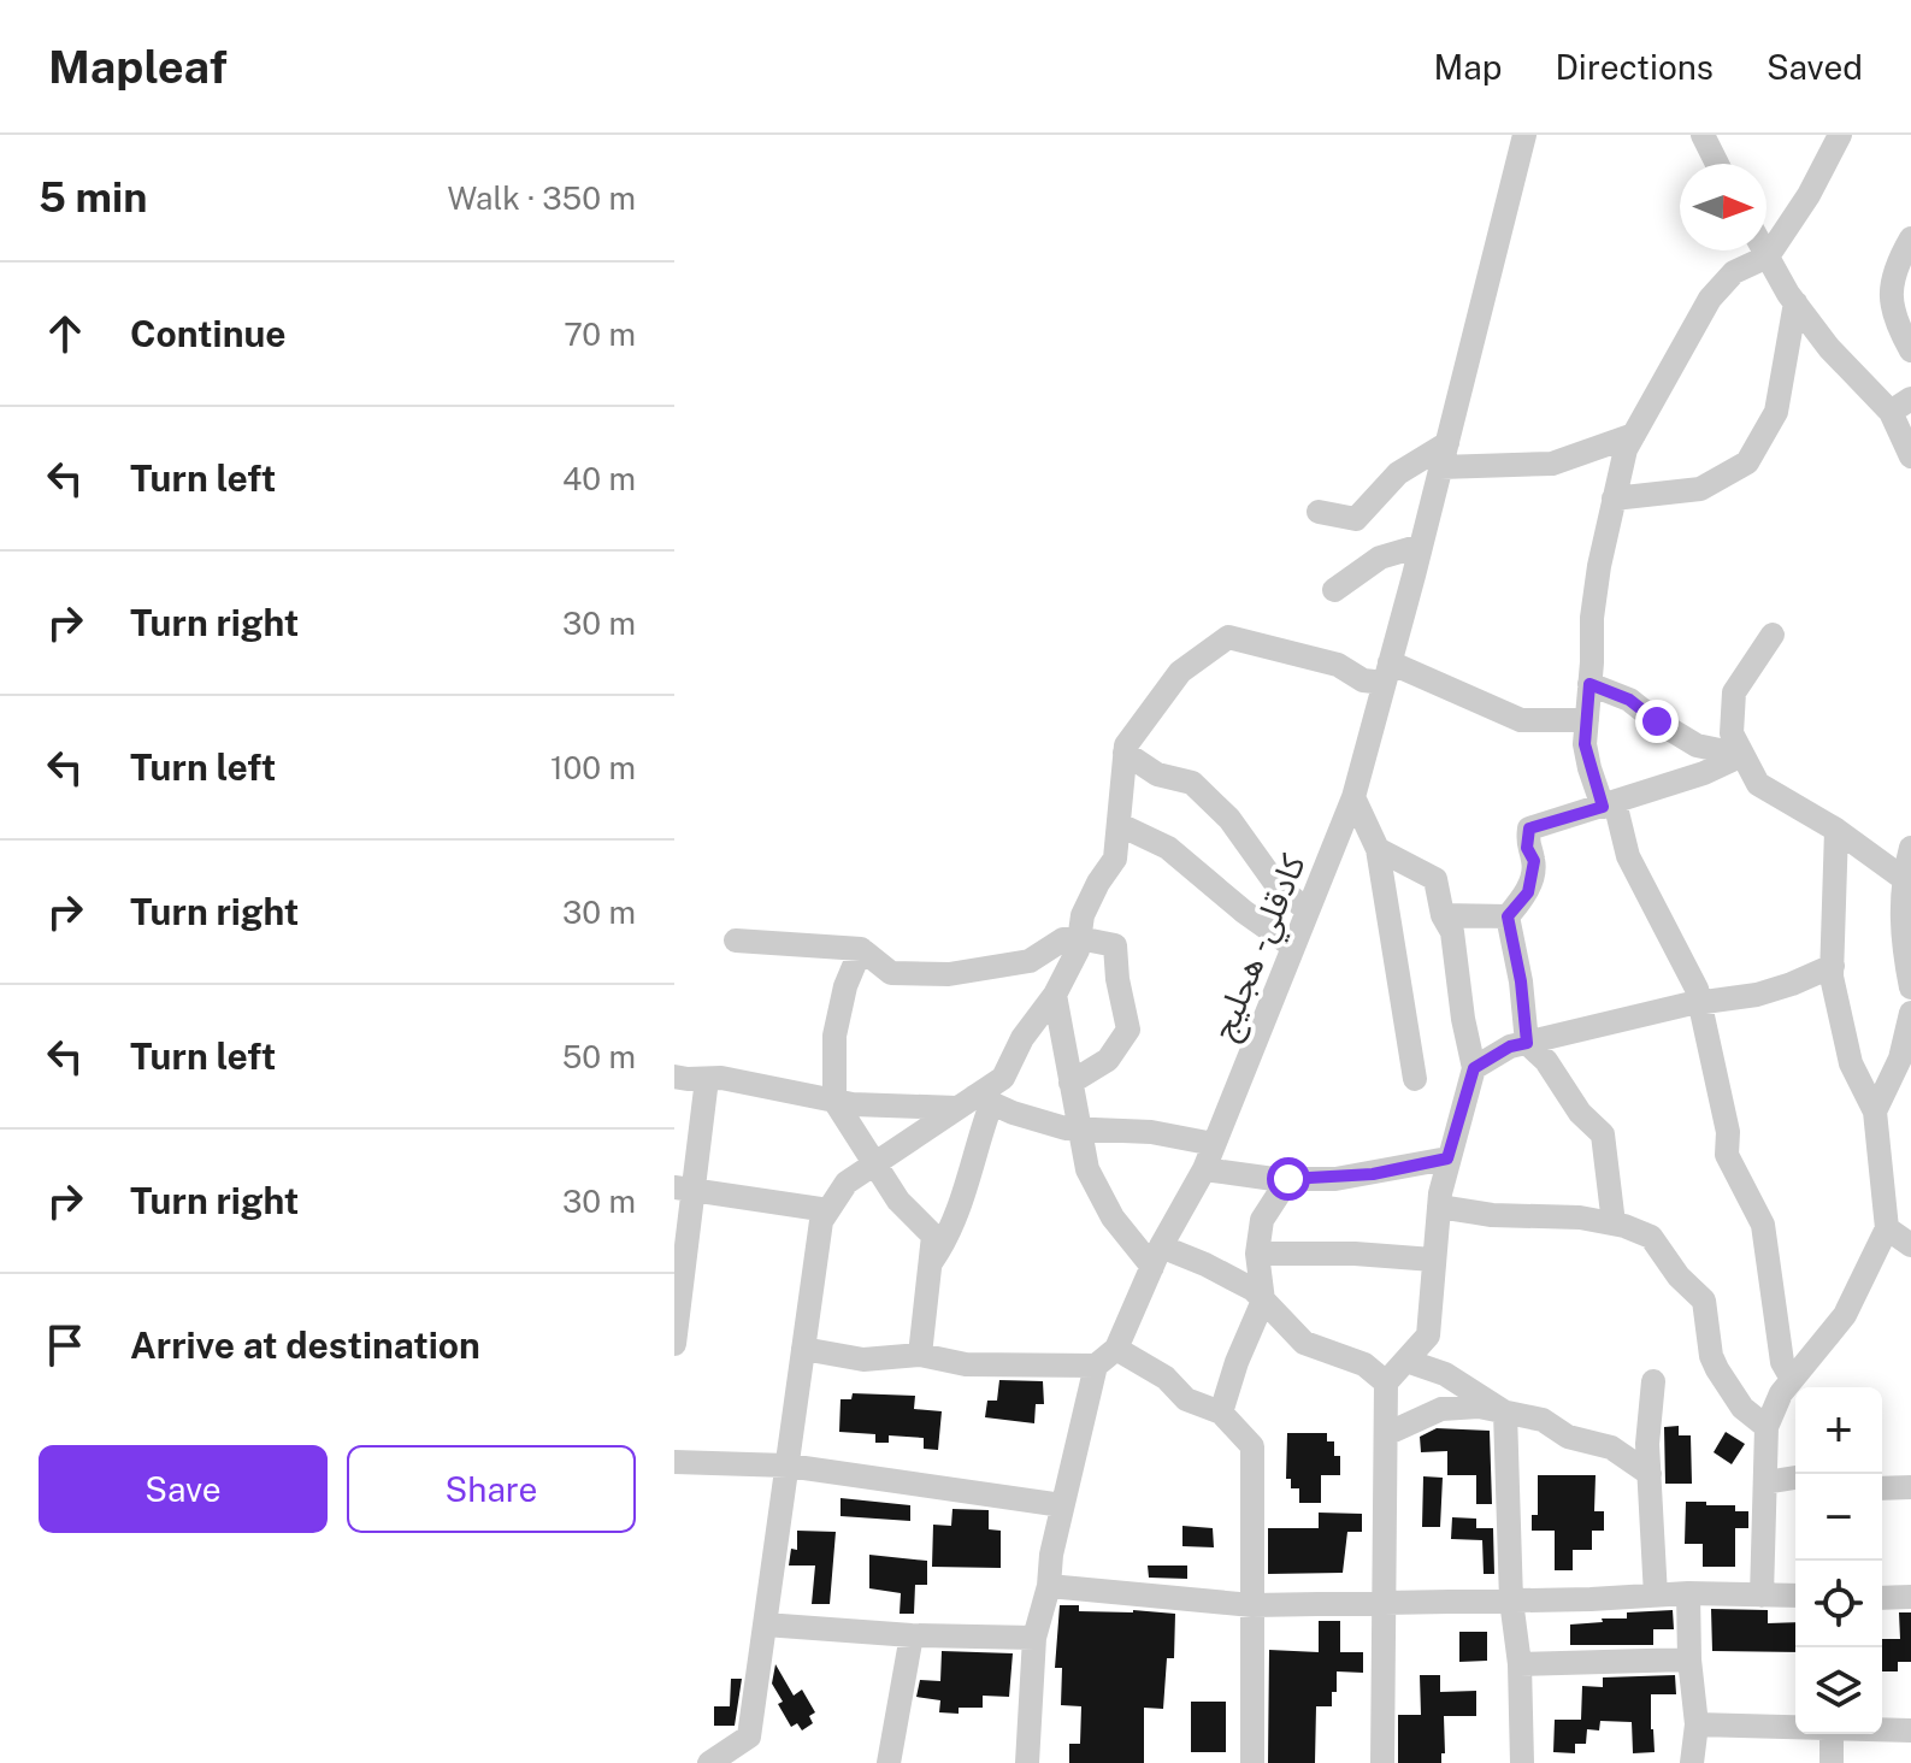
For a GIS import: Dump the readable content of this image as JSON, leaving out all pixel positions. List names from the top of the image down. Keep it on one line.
{"streets":{"street":["كادقلي - هجليج"]},"north":"right","page":{"header":"Mapleaf","nav":["Map","Directions","Saved"],"heading":["5 min","Walk · 350 m"],"list":[["Continue","70 m"],["Turn left","40 m"],["Turn right","30 m"],["Turn left","100 m"],["Turn right","30 m"],["Turn left","50 m"],["Turn right","30 m"],"Arrive at destination"],"map_buttons":["+","−"],"buttons":["Save","Share"]}}
